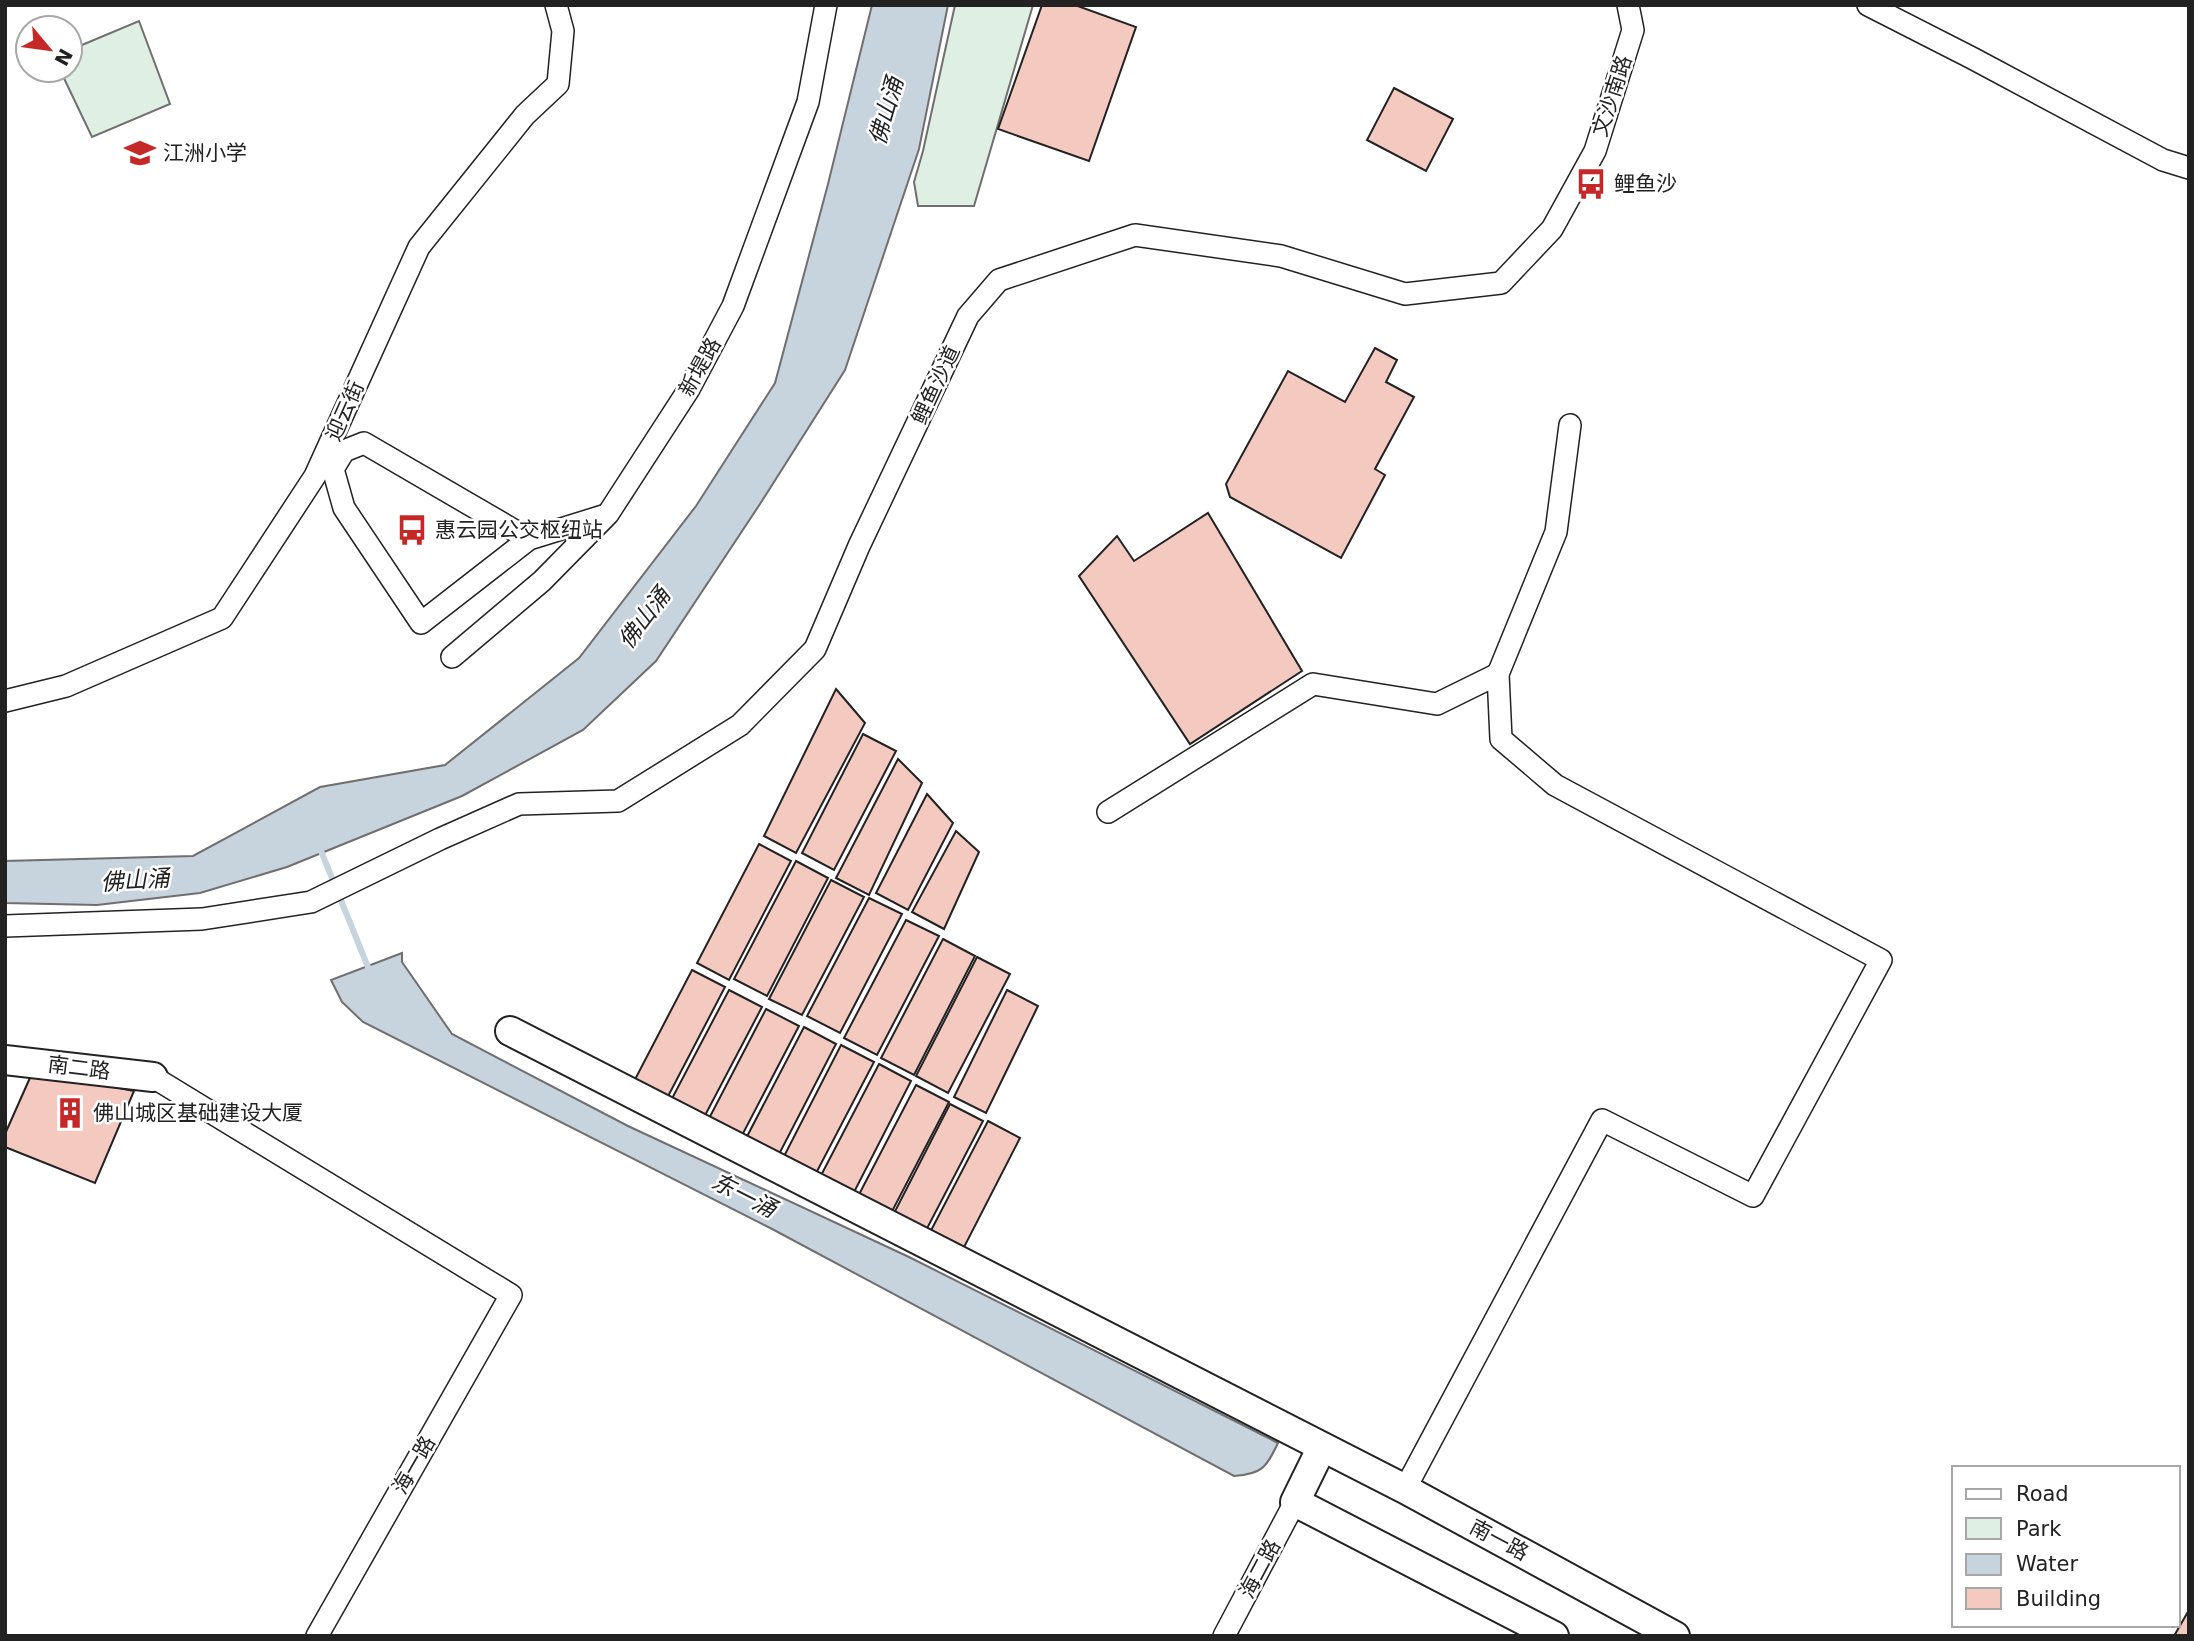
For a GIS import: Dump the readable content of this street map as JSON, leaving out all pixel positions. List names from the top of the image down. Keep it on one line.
{"streets":{"main road":["南二路","南一路"],"street":["文沙南路","新堤路","鲤鱼沙道","迎云街","海一路","海二路"]},"crossings":[["文沙南路","鲤鱼沙道"],["南二路","海一路"]],"water":["佛山涌","东一涌"],"places":{"school or university":["江洲小学"],"bus stop":["鲤鱼沙","惠云园公交枢纽站"],"building":["佛山城区基础建设大厦"]},"legend":["Road","Park","Water","Building"],"north":"bottom right"}
